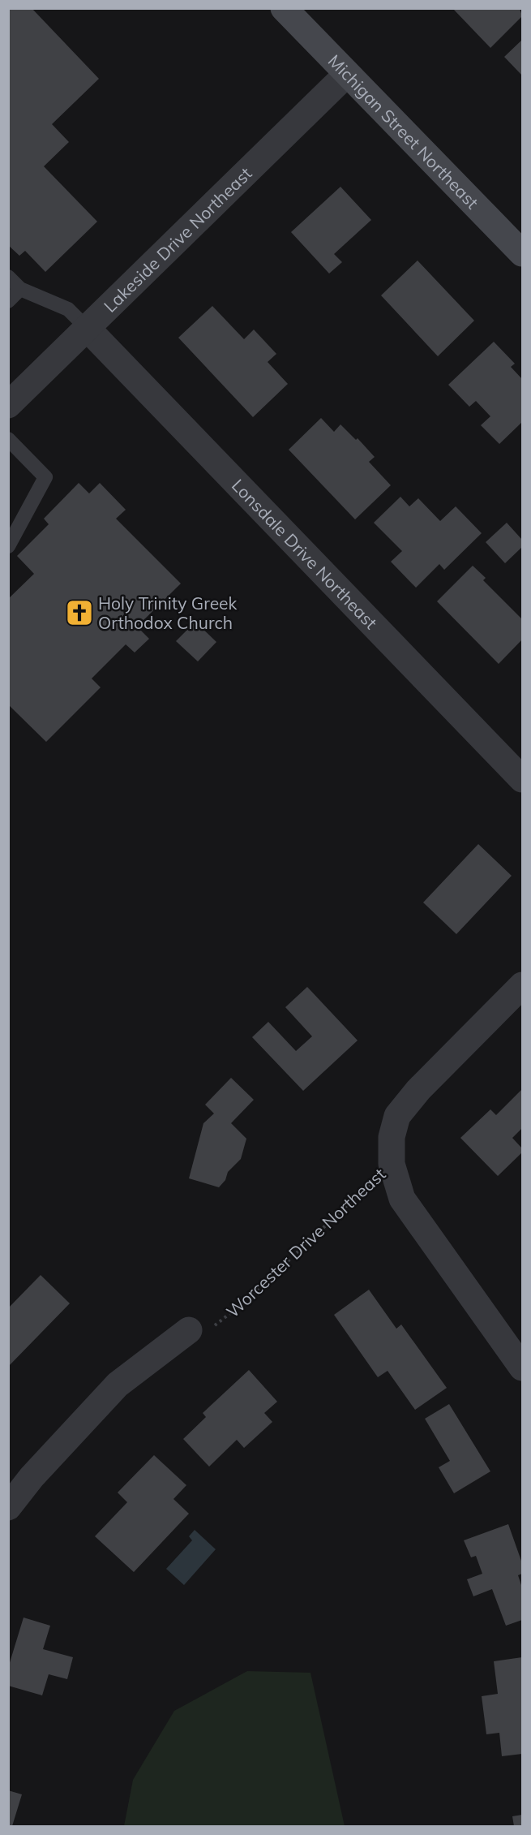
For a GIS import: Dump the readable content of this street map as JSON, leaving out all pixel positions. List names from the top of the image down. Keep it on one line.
{"streets":{"main road":["Michigan Street Northeast"],"street":["Lakeside Drive Northeast","Lonsdale Drive Northeast","Worcester Drive Northeast"]},"crossings":[["Michigan Street Northeast","Lakeside Drive Northeast"],["Lakeside Drive Northeast","Lonsdale Drive Northeast"]],"places":{"church":["Holy Trinity Greek Orthodox Church"]}}
